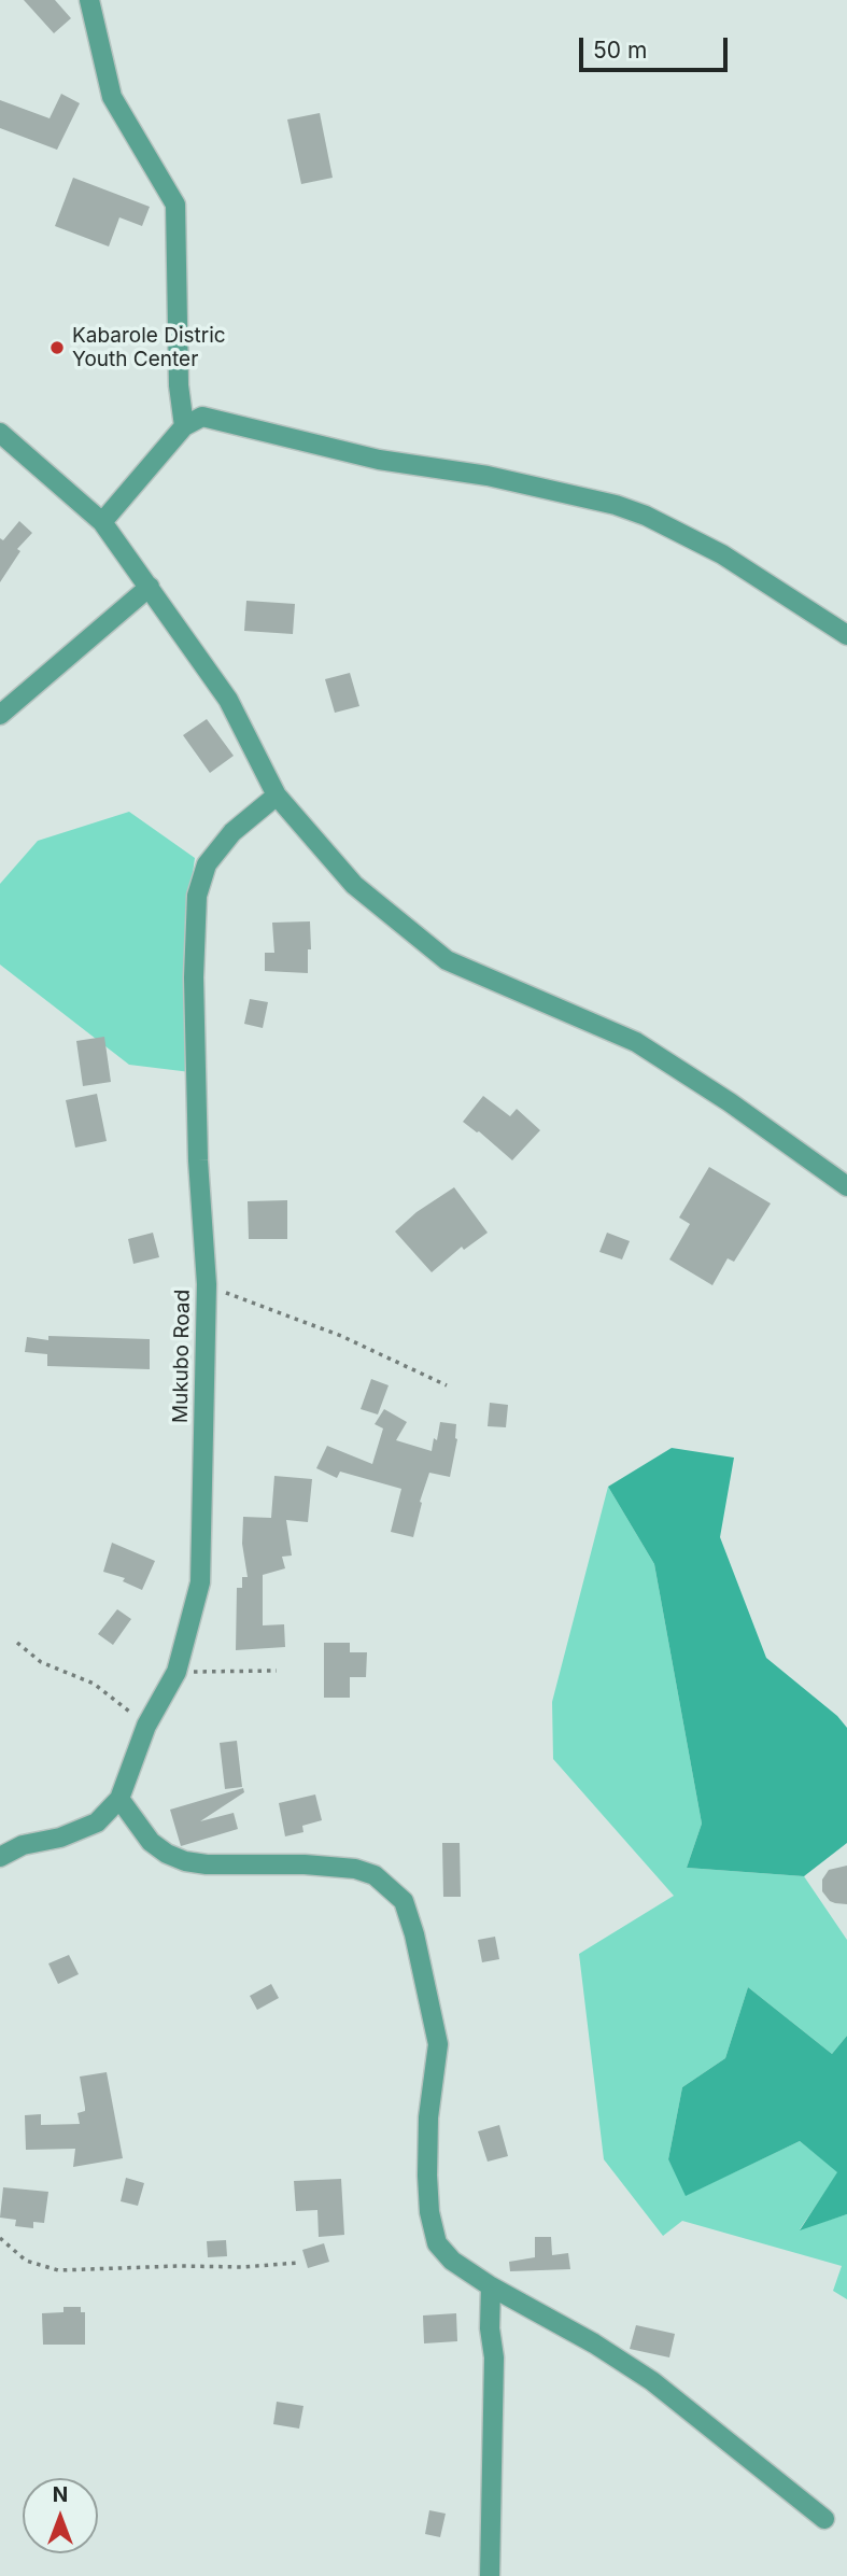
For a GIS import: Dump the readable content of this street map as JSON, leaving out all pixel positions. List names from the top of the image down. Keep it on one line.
{"streets":{"street":["Mukubo Road"]},"places":["Kabarole Distric Youth Center"],"scale_bar":"50 m","north":"top"}
